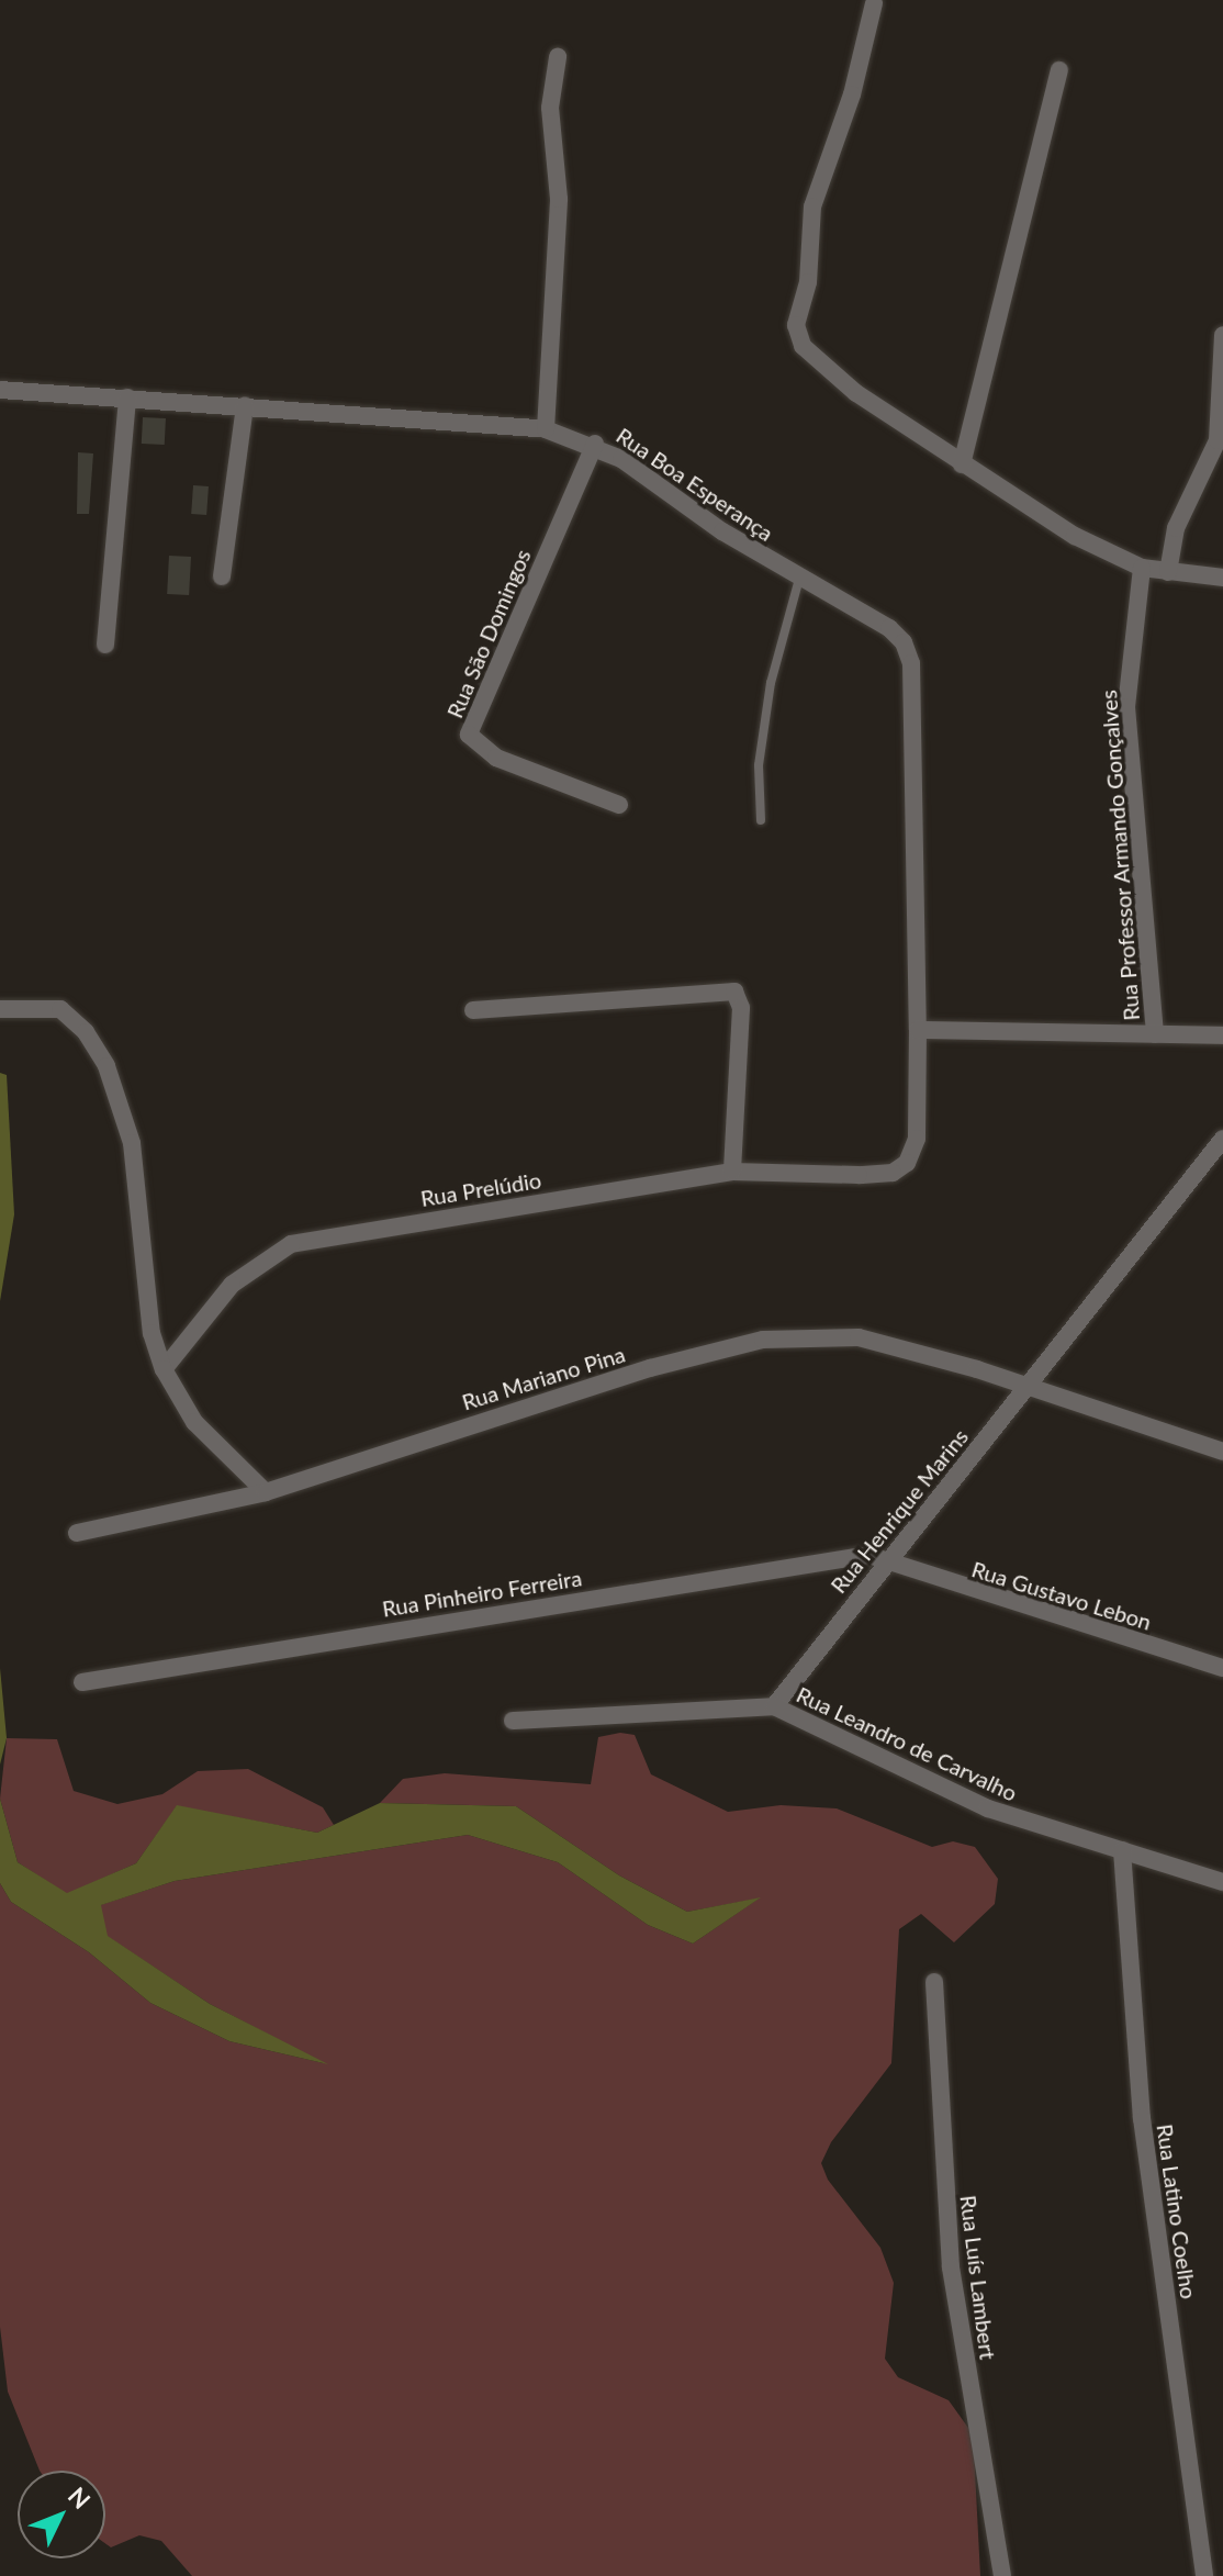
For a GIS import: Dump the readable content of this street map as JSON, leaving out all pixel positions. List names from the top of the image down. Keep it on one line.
{"streets":{"street":["Rua Boa Esperança","Rua São Domingos","Rua Professor Armando Gonçalves","Rua Prelúdio","Rua Mariano Pina","Rua Henrique Marins","Rua Pinheiro Ferreira","Rua Gustavo Lebon","Rua Leandro de Carvalho","Rua Latino Coelho","Rua Luís Lambert"]},"crossings":[["Rua Boa Esperança","Rua São Domingos"],["Rua Boa Esperança","Rua Prelúdio"],["Rua Mariano Pina","Rua Henrique Marins"],["Rua Henrique Marins","Rua Pinheiro Ferreira"],["Rua Henrique Marins","Rua Gustavo Lebon"],["Rua Henrique Marins","Rua Leandro de Carvalho"],["Rua Pinheiro Ferreira","Rua Gustavo Lebon"],["Rua Leandro de Carvalho","Rua Latino Coelho"]],"north":"top right"}
